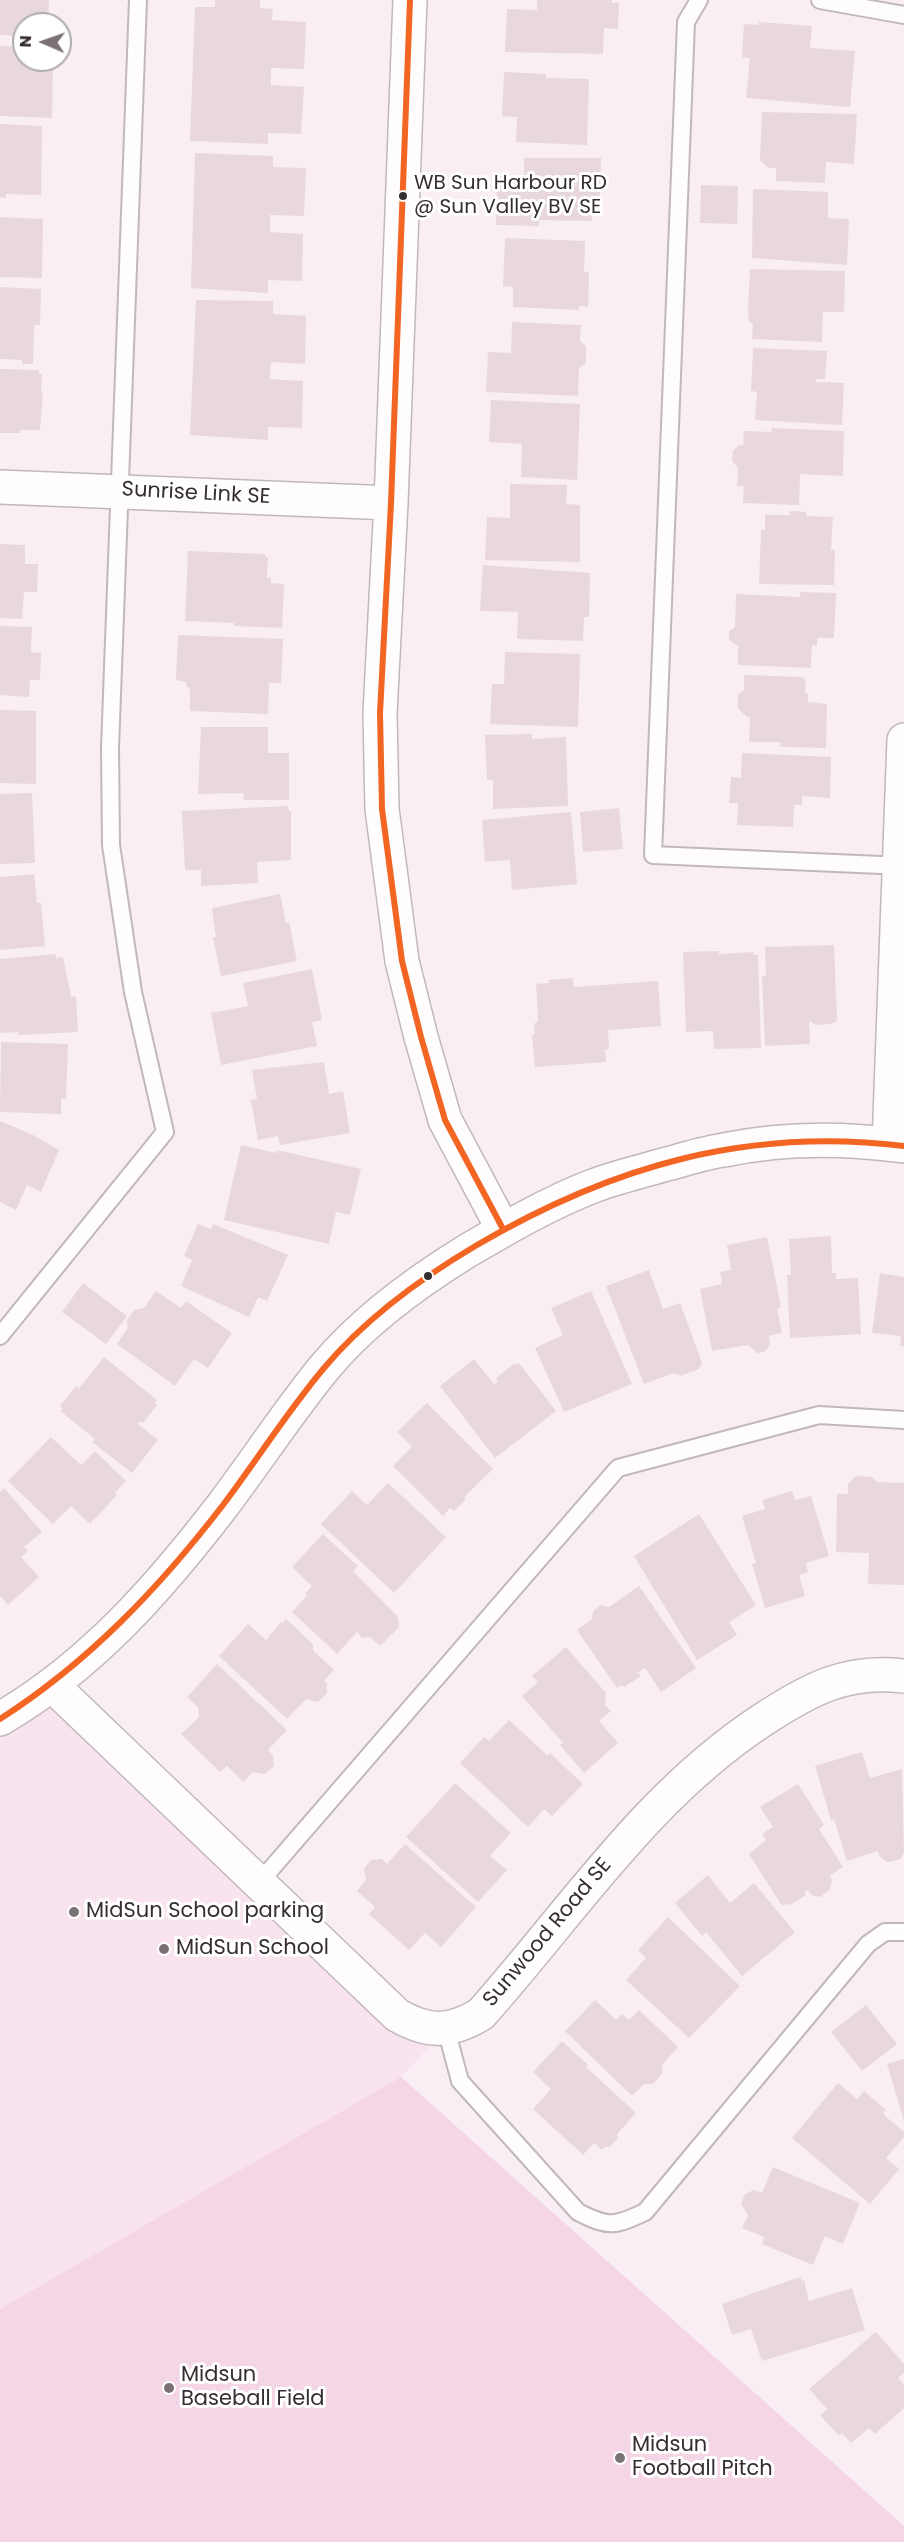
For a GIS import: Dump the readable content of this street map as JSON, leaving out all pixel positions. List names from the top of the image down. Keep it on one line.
{"streets":{"street":["Sunrise Link SE","Sunwood Road SE"]},"places":["WB Sun Harbour RD @ Sun Valley BV SE","MidSun School parking","MidSun School","Midsun Baseball Field","Midsun Football Pitch"],"north":"left"}
